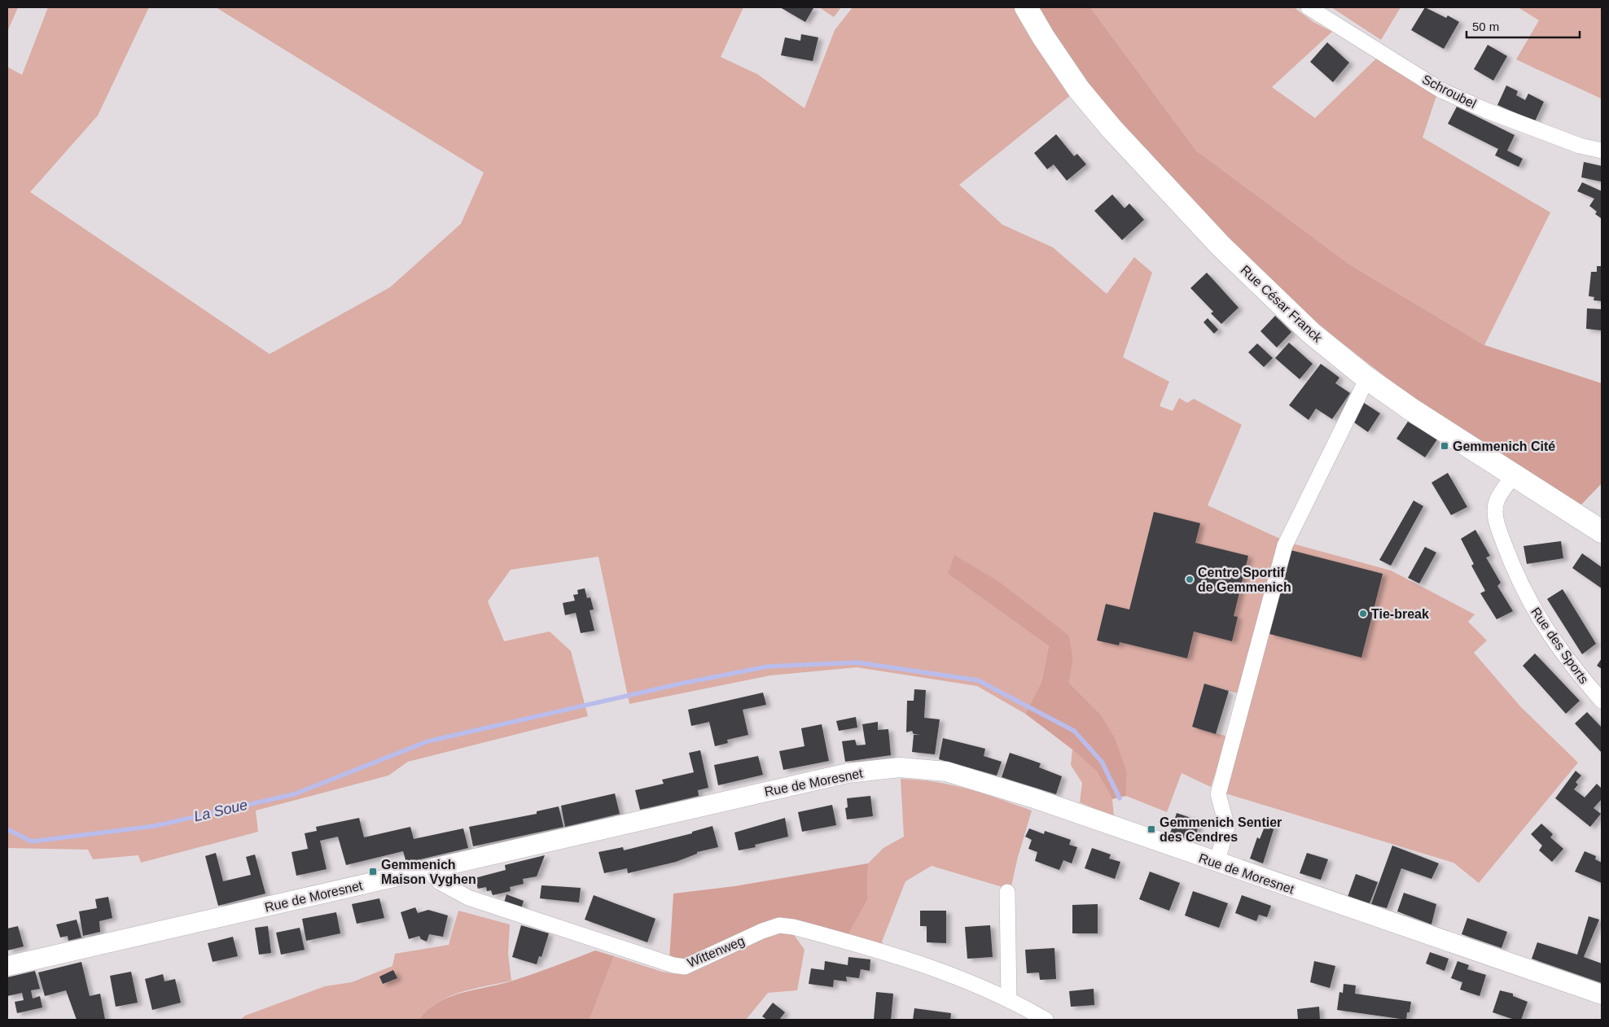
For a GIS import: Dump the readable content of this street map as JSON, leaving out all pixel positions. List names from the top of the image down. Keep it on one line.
{"streets":{"main road":["Rue César Franck"],"street":["Schroubel","Rue des Sports","Rue de Moresnet","Wittenweg"]},"crossings":[["Rue César Franck","Rue des Sports"],["Rue de Moresnet","Wittenweg"]],"water":["La Soue"],"places":{"transit":["Gemmenich Cité","Gemmenich Sentier des Cendres","Gemmenich Maison Vyghen"],"other":["Centre Sportif de Gemmenich","Tie-break"]},"scale_bar":"50 m"}
